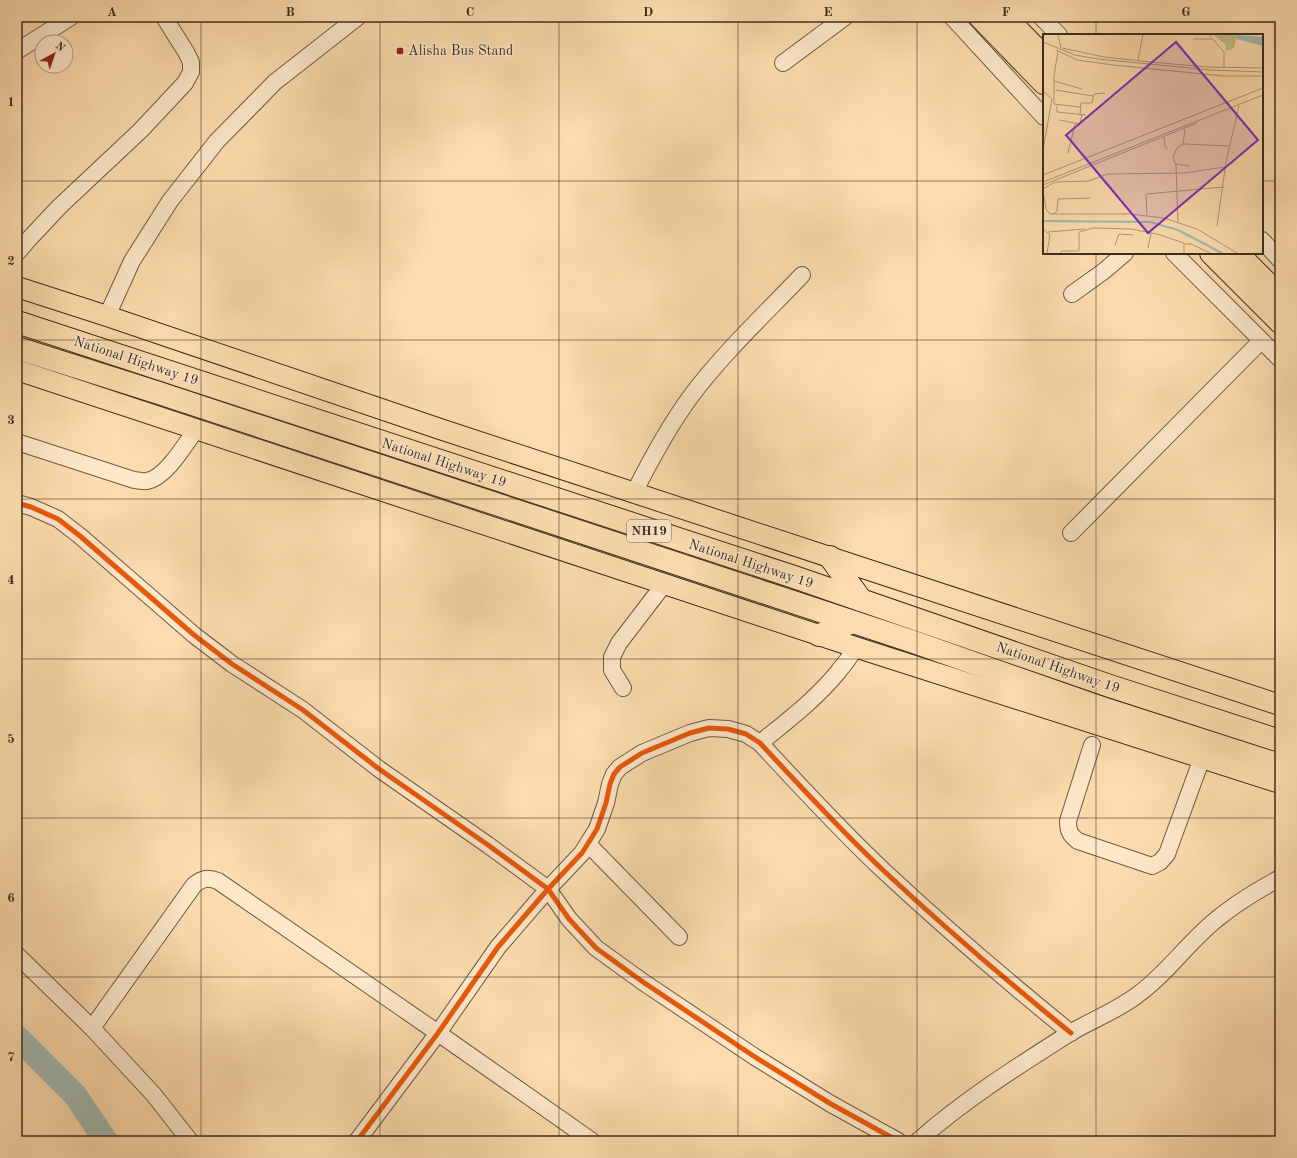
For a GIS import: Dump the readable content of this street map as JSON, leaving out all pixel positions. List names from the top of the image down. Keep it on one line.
{"streets":{"highway":["National Highway 19","NH19"]},"places":{"transit":["Alisha Bus Stand"]},"north":"top right","grid":{"columns":["A","B","C","D","E","F","G"],"rows":["1","2","3","4","5","6","7"]}}
